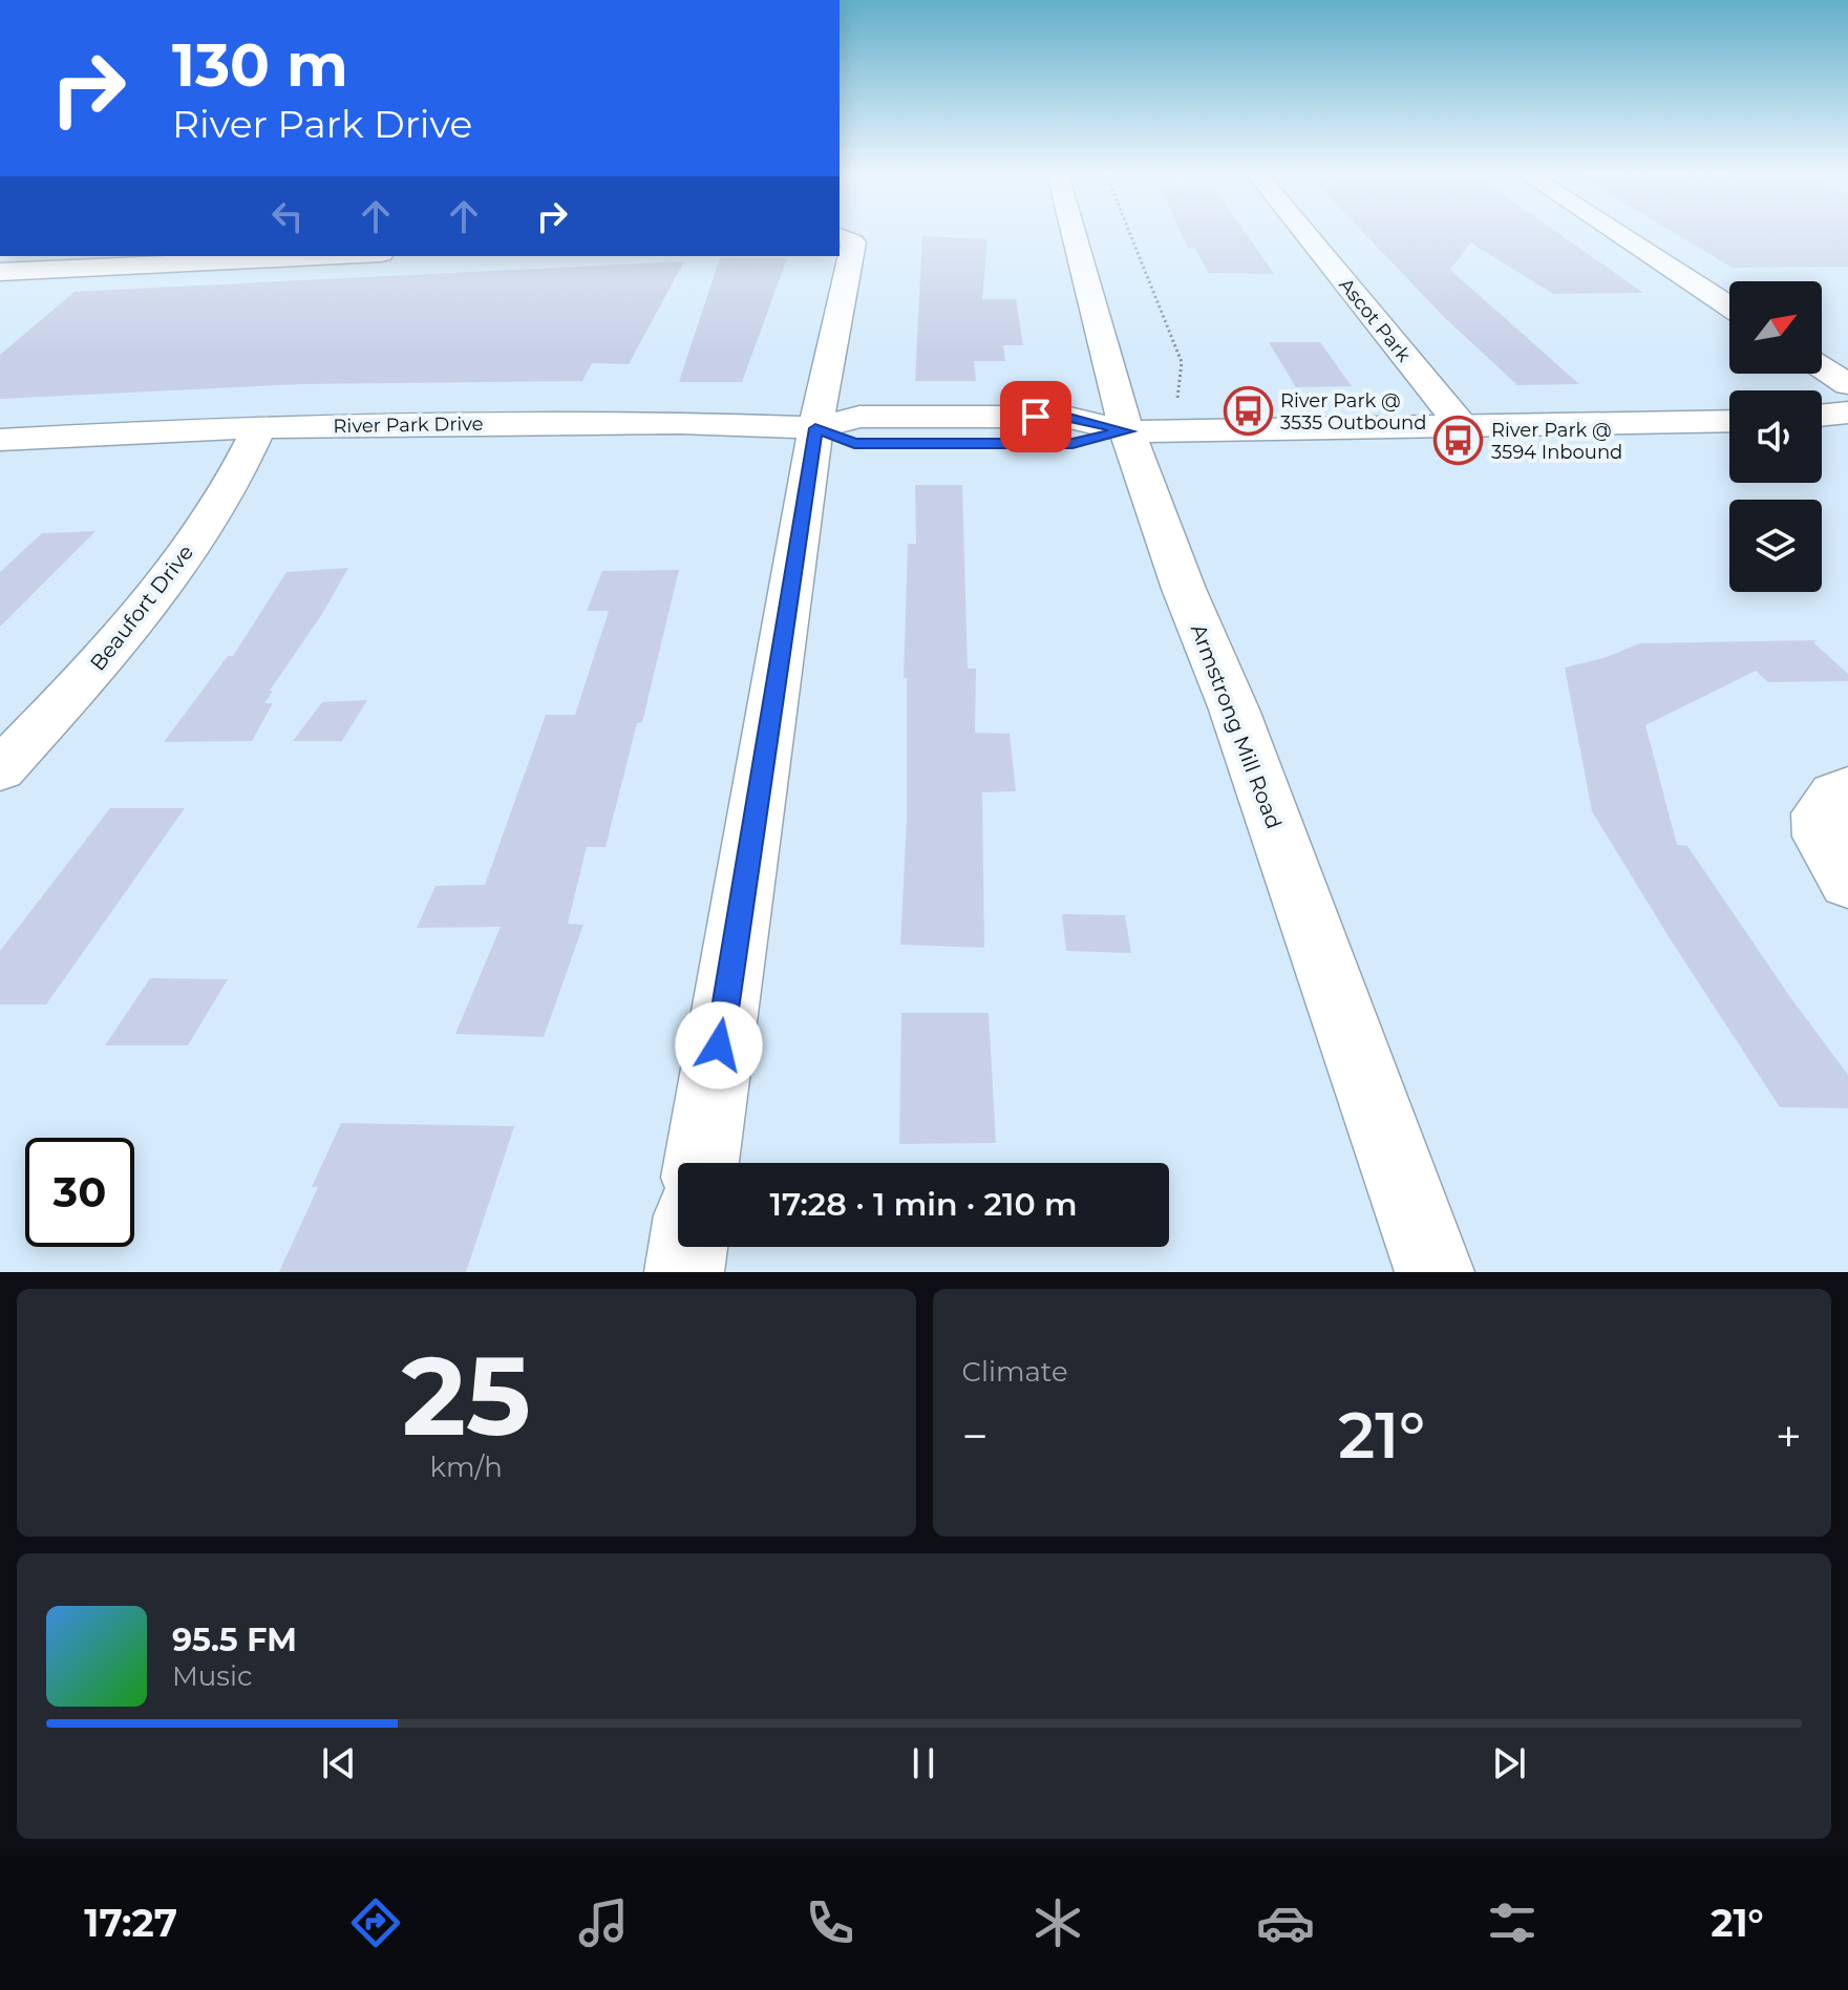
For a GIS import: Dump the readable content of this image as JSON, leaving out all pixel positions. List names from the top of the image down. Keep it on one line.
{"streets":{"street":["Ascot Park","River Park Drive","Beaufort Drive","Armstrong Mill Road"]},"crossings":[["Ascot Park","River Park Drive"],["River Park Drive","Beaufort Drive"],["River Park Drive","Armstrong Mill Road"]],"places":{"bus stop":["River Park @ 3535 Outbound","River Park @ 3594 Inbound"]},"north":"top right","page":{"turn":["130 m","River Park Drive"],"limit":"30","trip":"17:28 · 1 min · 210 m","tile":[["25","km/h"],"Climate"],"heat":["−","21°","+"],"song":["95.5 FM","Music"],"tabs":["17:27","21°"]}}
